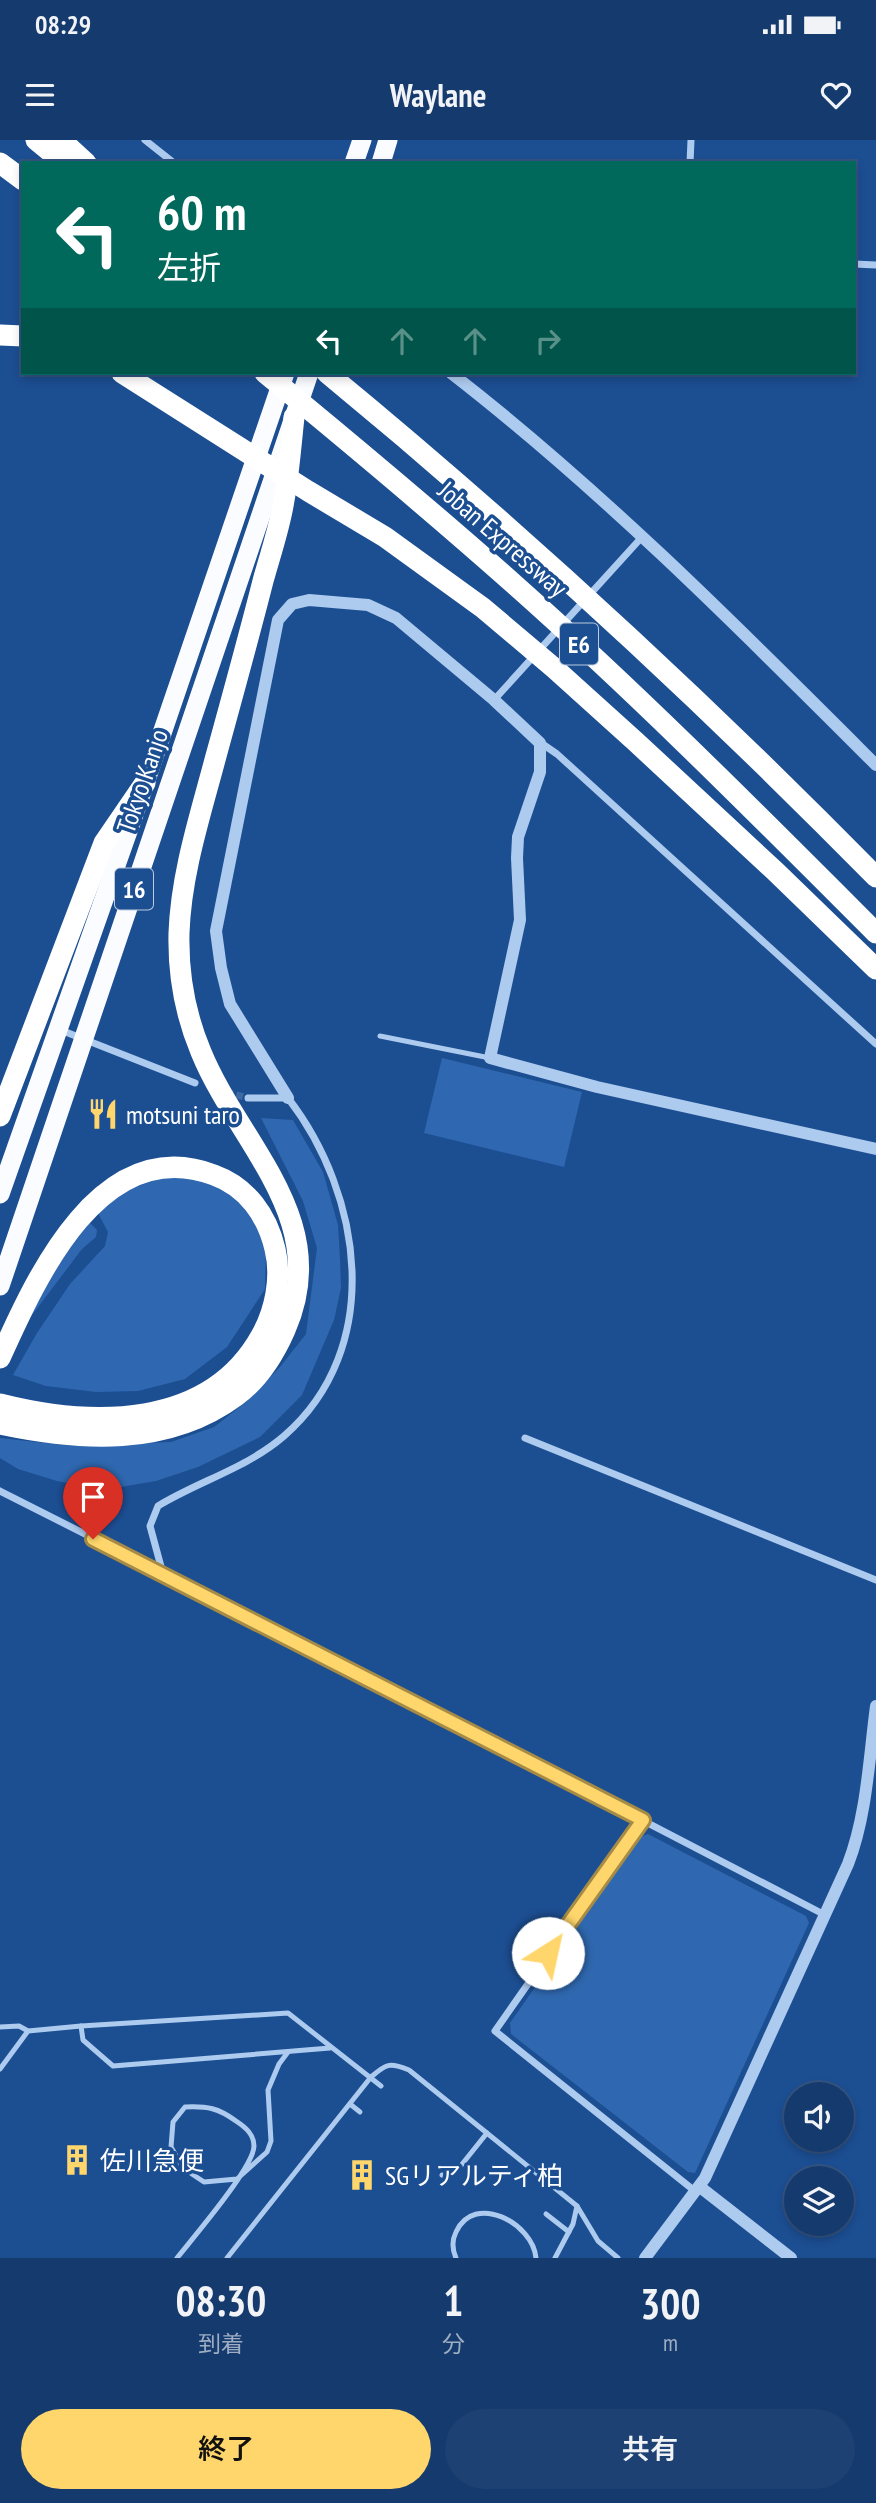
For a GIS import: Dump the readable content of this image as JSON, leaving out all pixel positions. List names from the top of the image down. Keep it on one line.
{"streets":{"highway":["Joban Expressway","E6","Tokyo Kanjo","16"]},"places":{"restaurant":["motsuni taro"],"building":["佐川急便","SGリアルティ柏"]},"page":{"status":"08:29","header":"Waylane","turn":["60 m","左折"],"eta":["08:30","到着","1","分","300","m"],"buttons":["終了","共有"]}}
